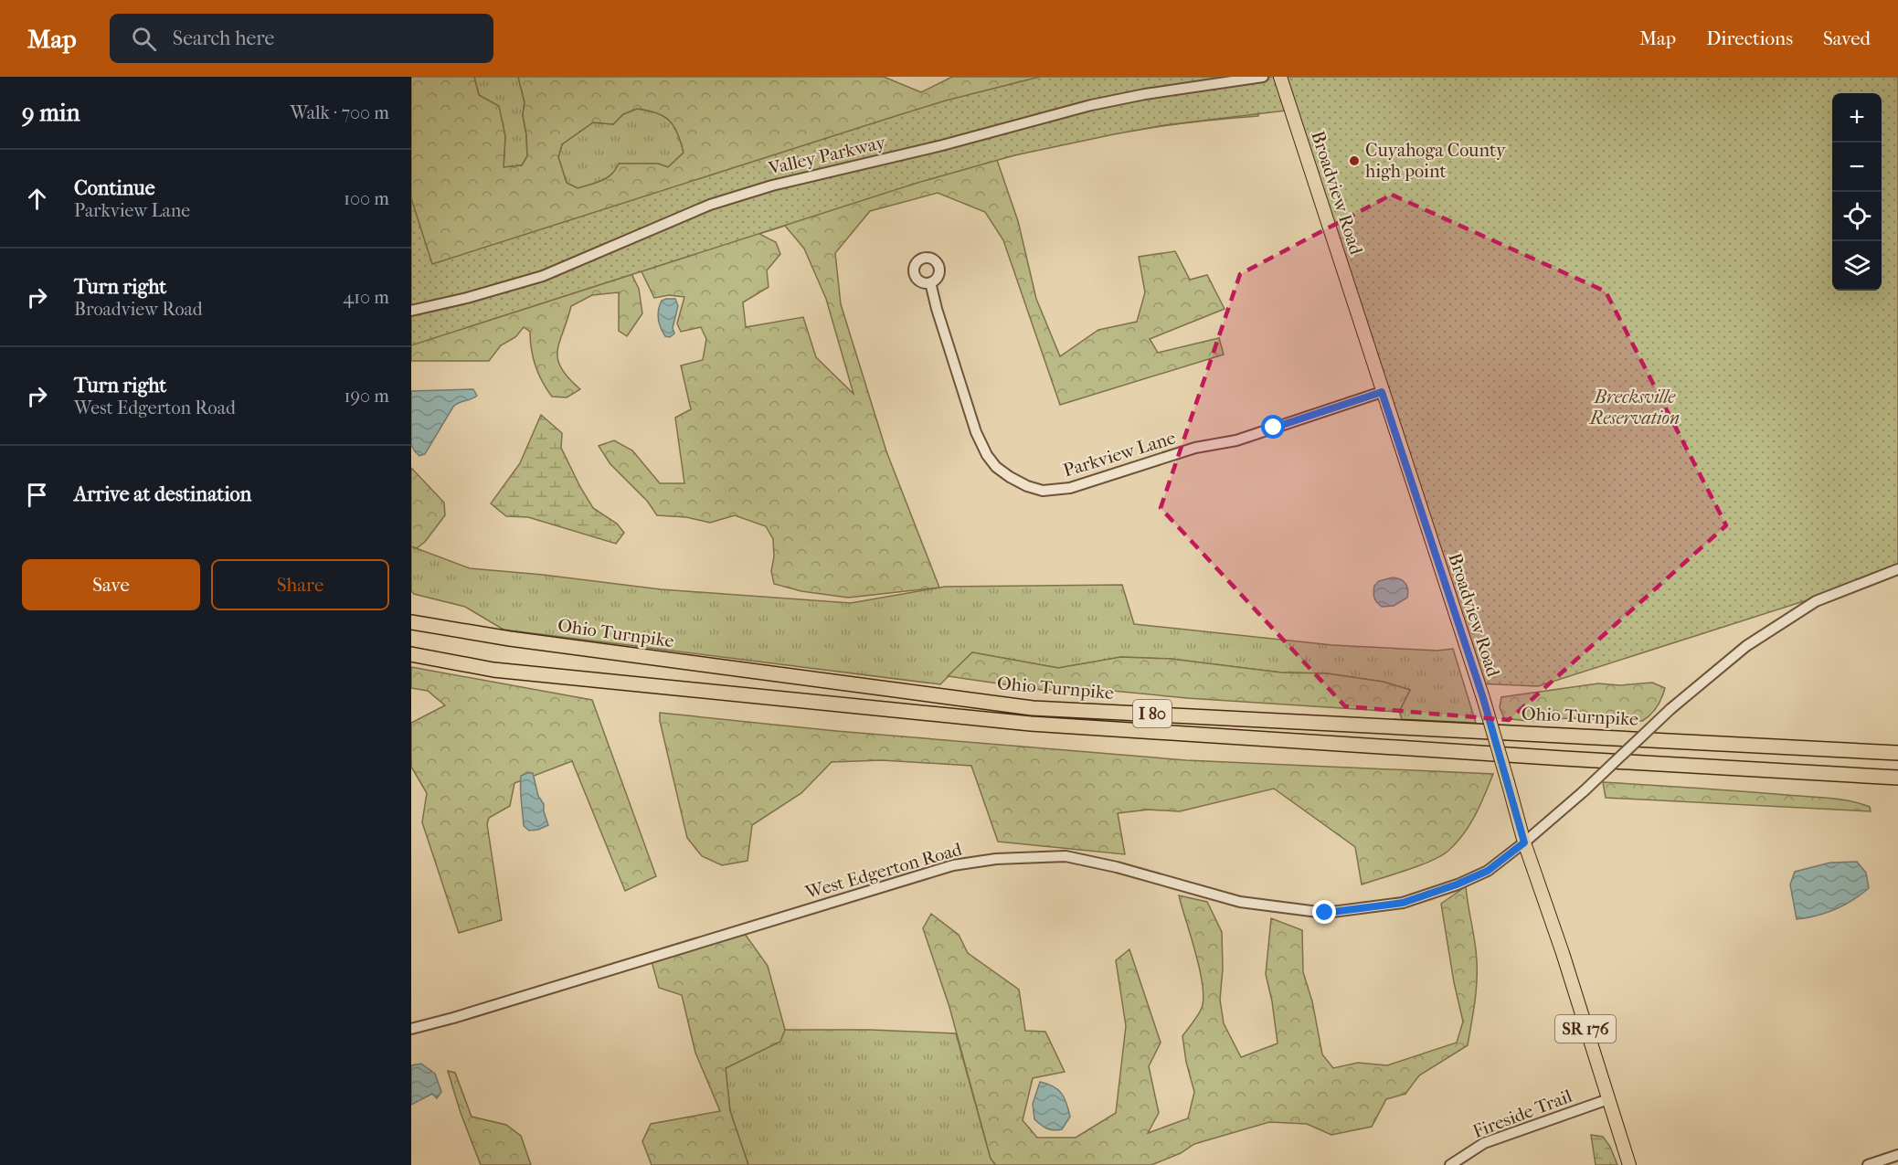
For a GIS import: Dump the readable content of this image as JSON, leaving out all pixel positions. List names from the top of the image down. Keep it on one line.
{"streets":{"highway":["Ohio Turnpike","I 80"],"main road":["Broadview Road","SR 176"],"street":["Valley Parkway","Parkview Lane","West Edgerton Road","Fireside Trail"]},"crossings":[["Broadview Road","Parkview Lane"],["Broadview Road","West Edgerton Road"],["Broadview Road","Fireside Trail"]],"parks":["Brecksville Reservation"],"places":["Cuyahoga County high point"],"page":{"header":"Map","search":"Search here","nav":["Map","Directions","Saved"],"heading":["9 min","Walk · 700 m"],"map_buttons":["+","−"],"list":[["Continue","Parkview Lane","100 m"],["Turn right","Broadview Road","410 m"],["Turn right","West Edgerton Road","190 m"],"Arrive at destination"],"buttons":["Save","Share"]}}
